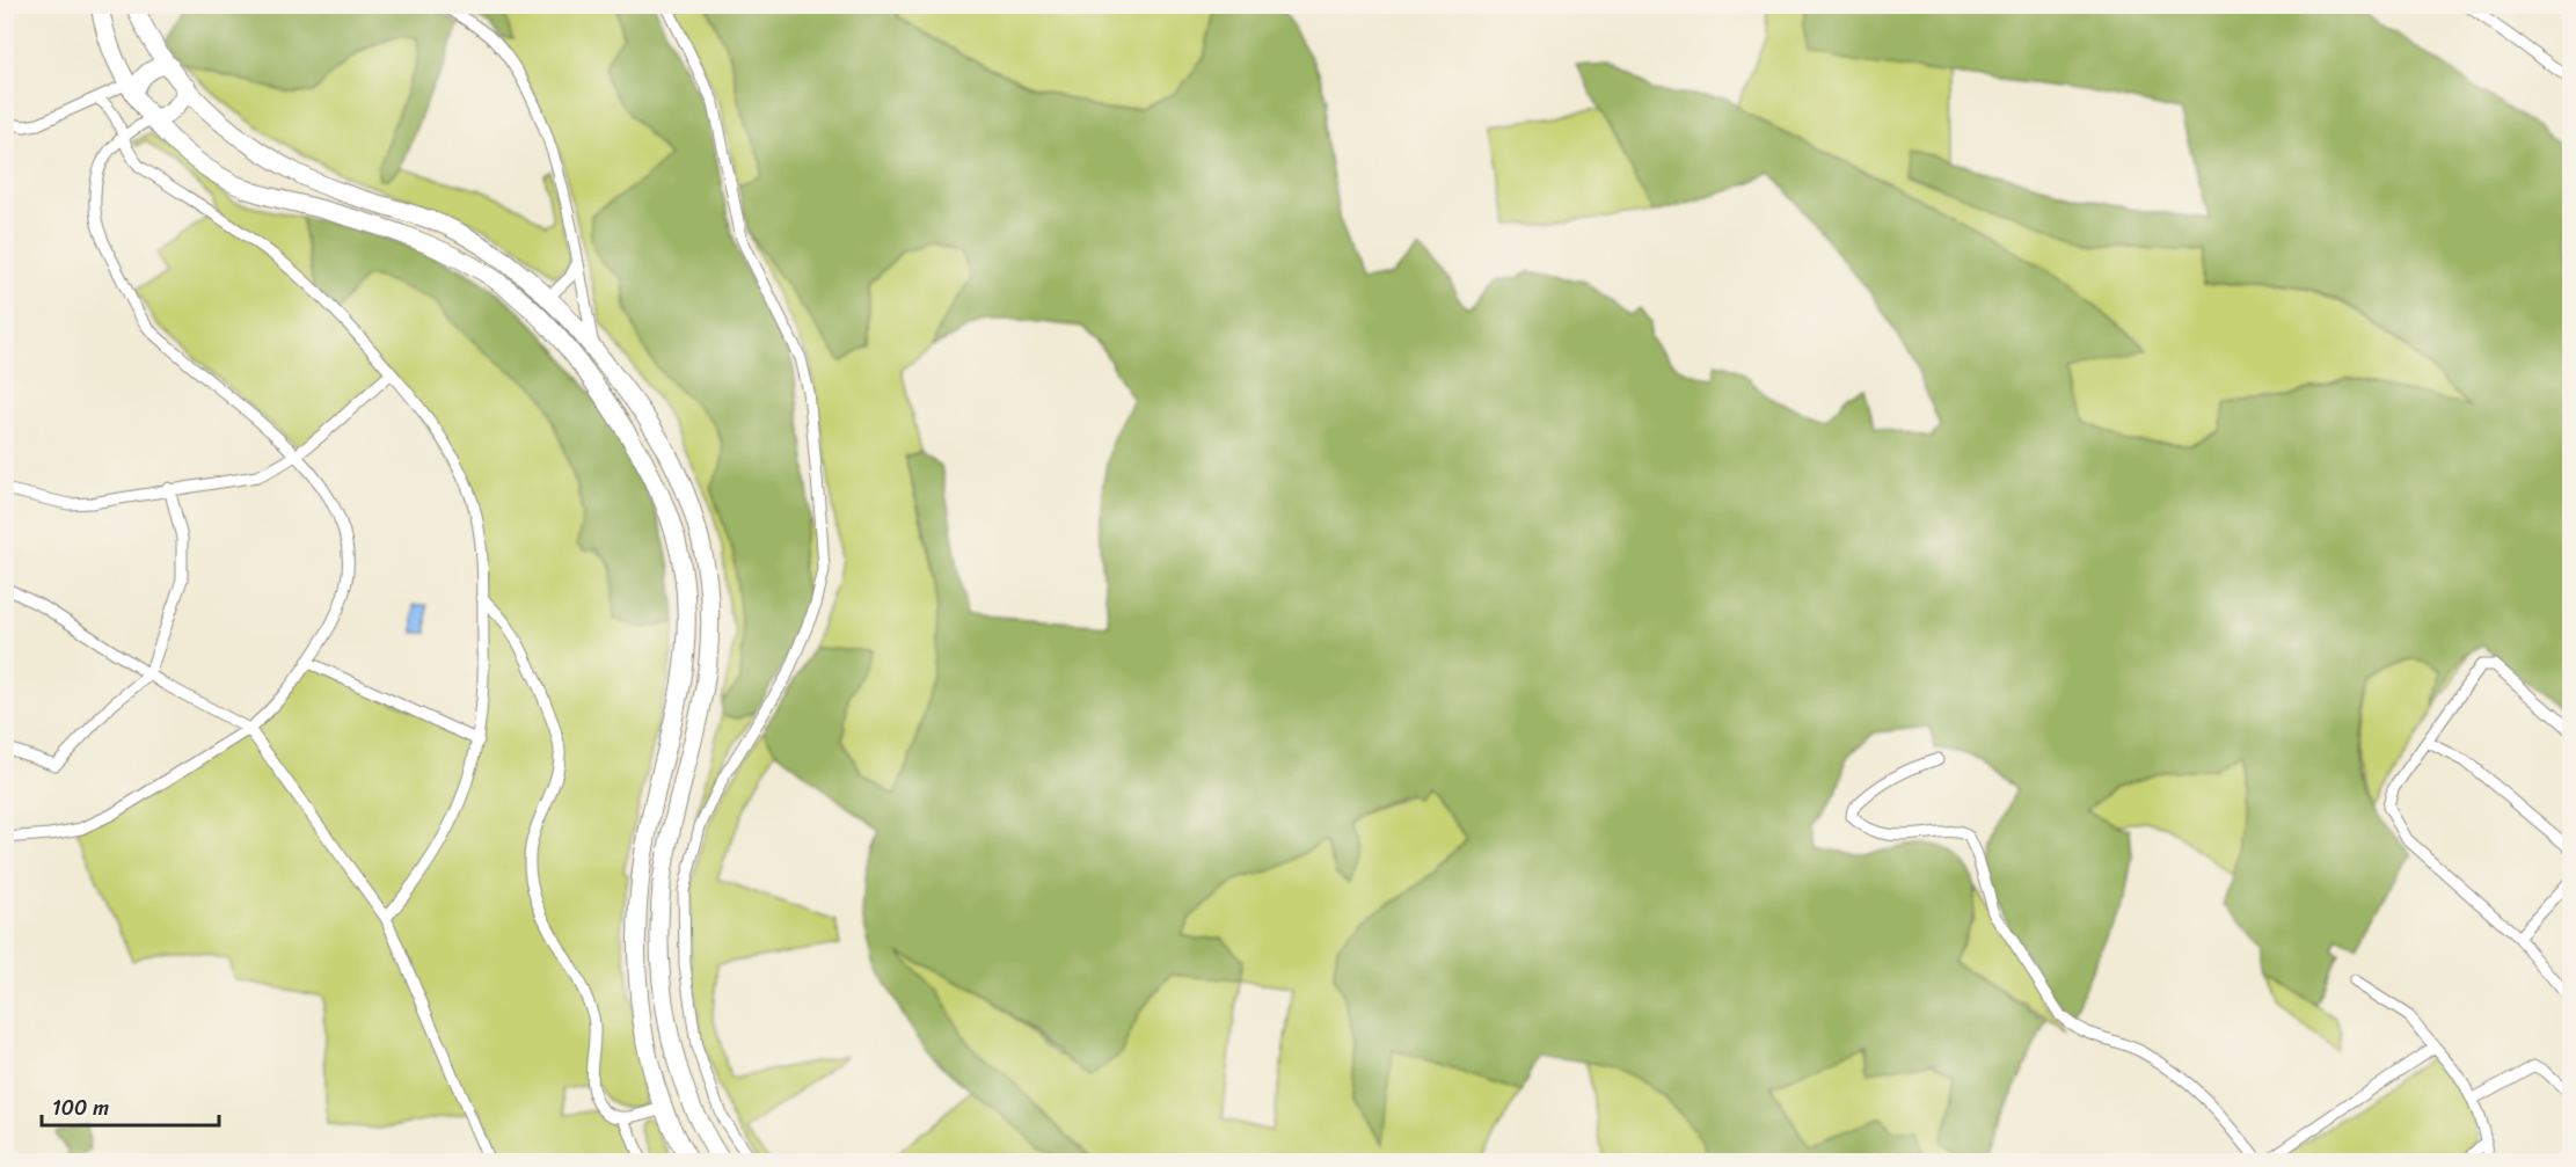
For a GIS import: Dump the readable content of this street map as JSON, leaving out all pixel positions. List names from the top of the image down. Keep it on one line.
{"scale_bar":"100 m"}
